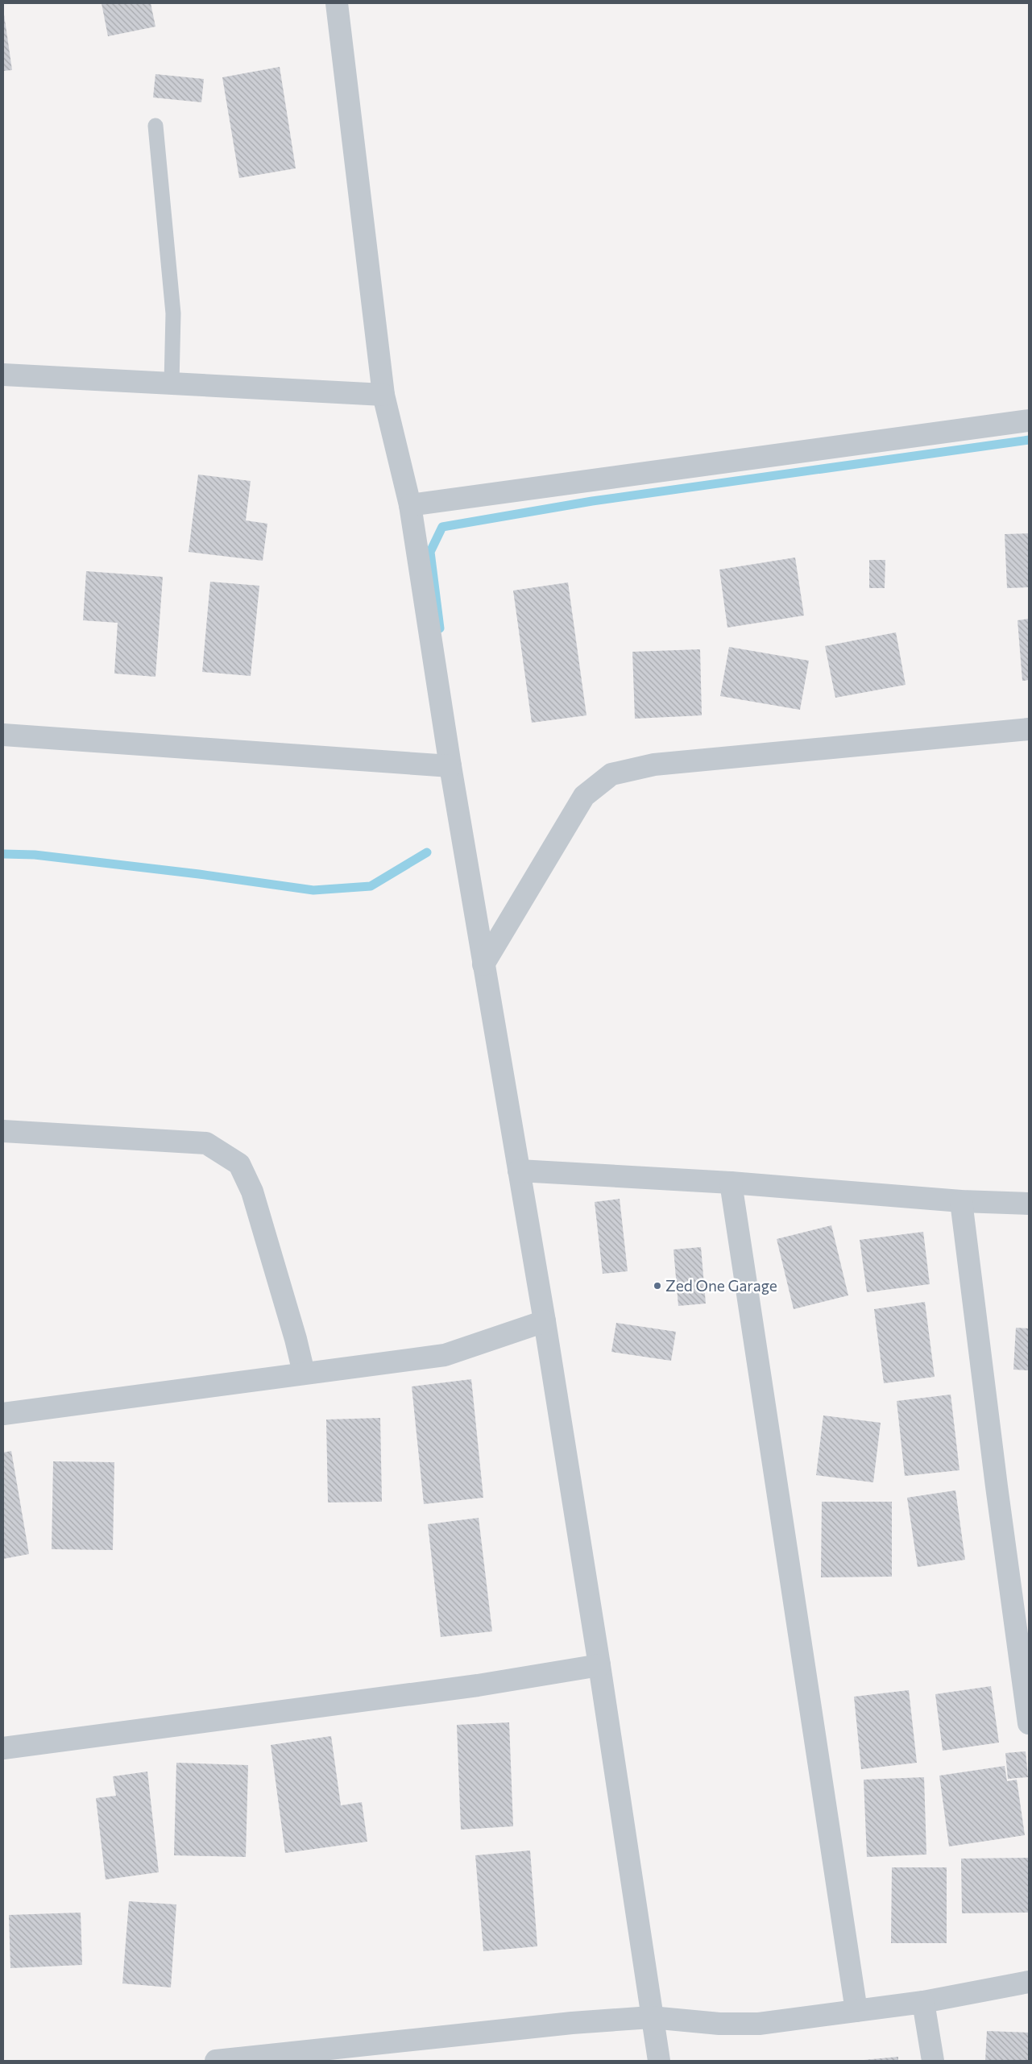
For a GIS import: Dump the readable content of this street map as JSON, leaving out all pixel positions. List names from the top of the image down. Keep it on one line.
{"places":["Zed One Garage"]}
